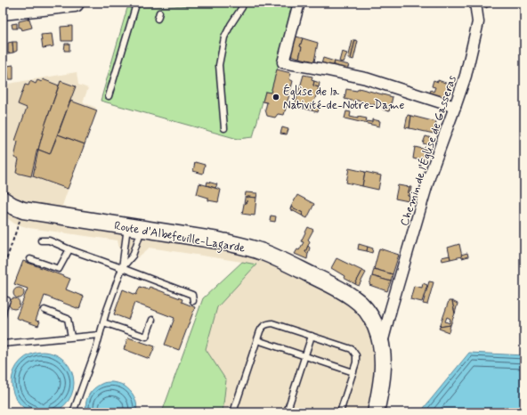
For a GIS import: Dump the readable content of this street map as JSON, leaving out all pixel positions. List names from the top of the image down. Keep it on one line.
{"streets":{"main road":["Route d'Albefeuille-Lagarde"],"street":["Chemin de l'Église de Gasseras"]},"crossings":[["Chemin de l'Église de Gasseras","Route d'Albefeuille-Lagarde"]],"places":["Église de la Nativité-de-Notre-Dame"]}
